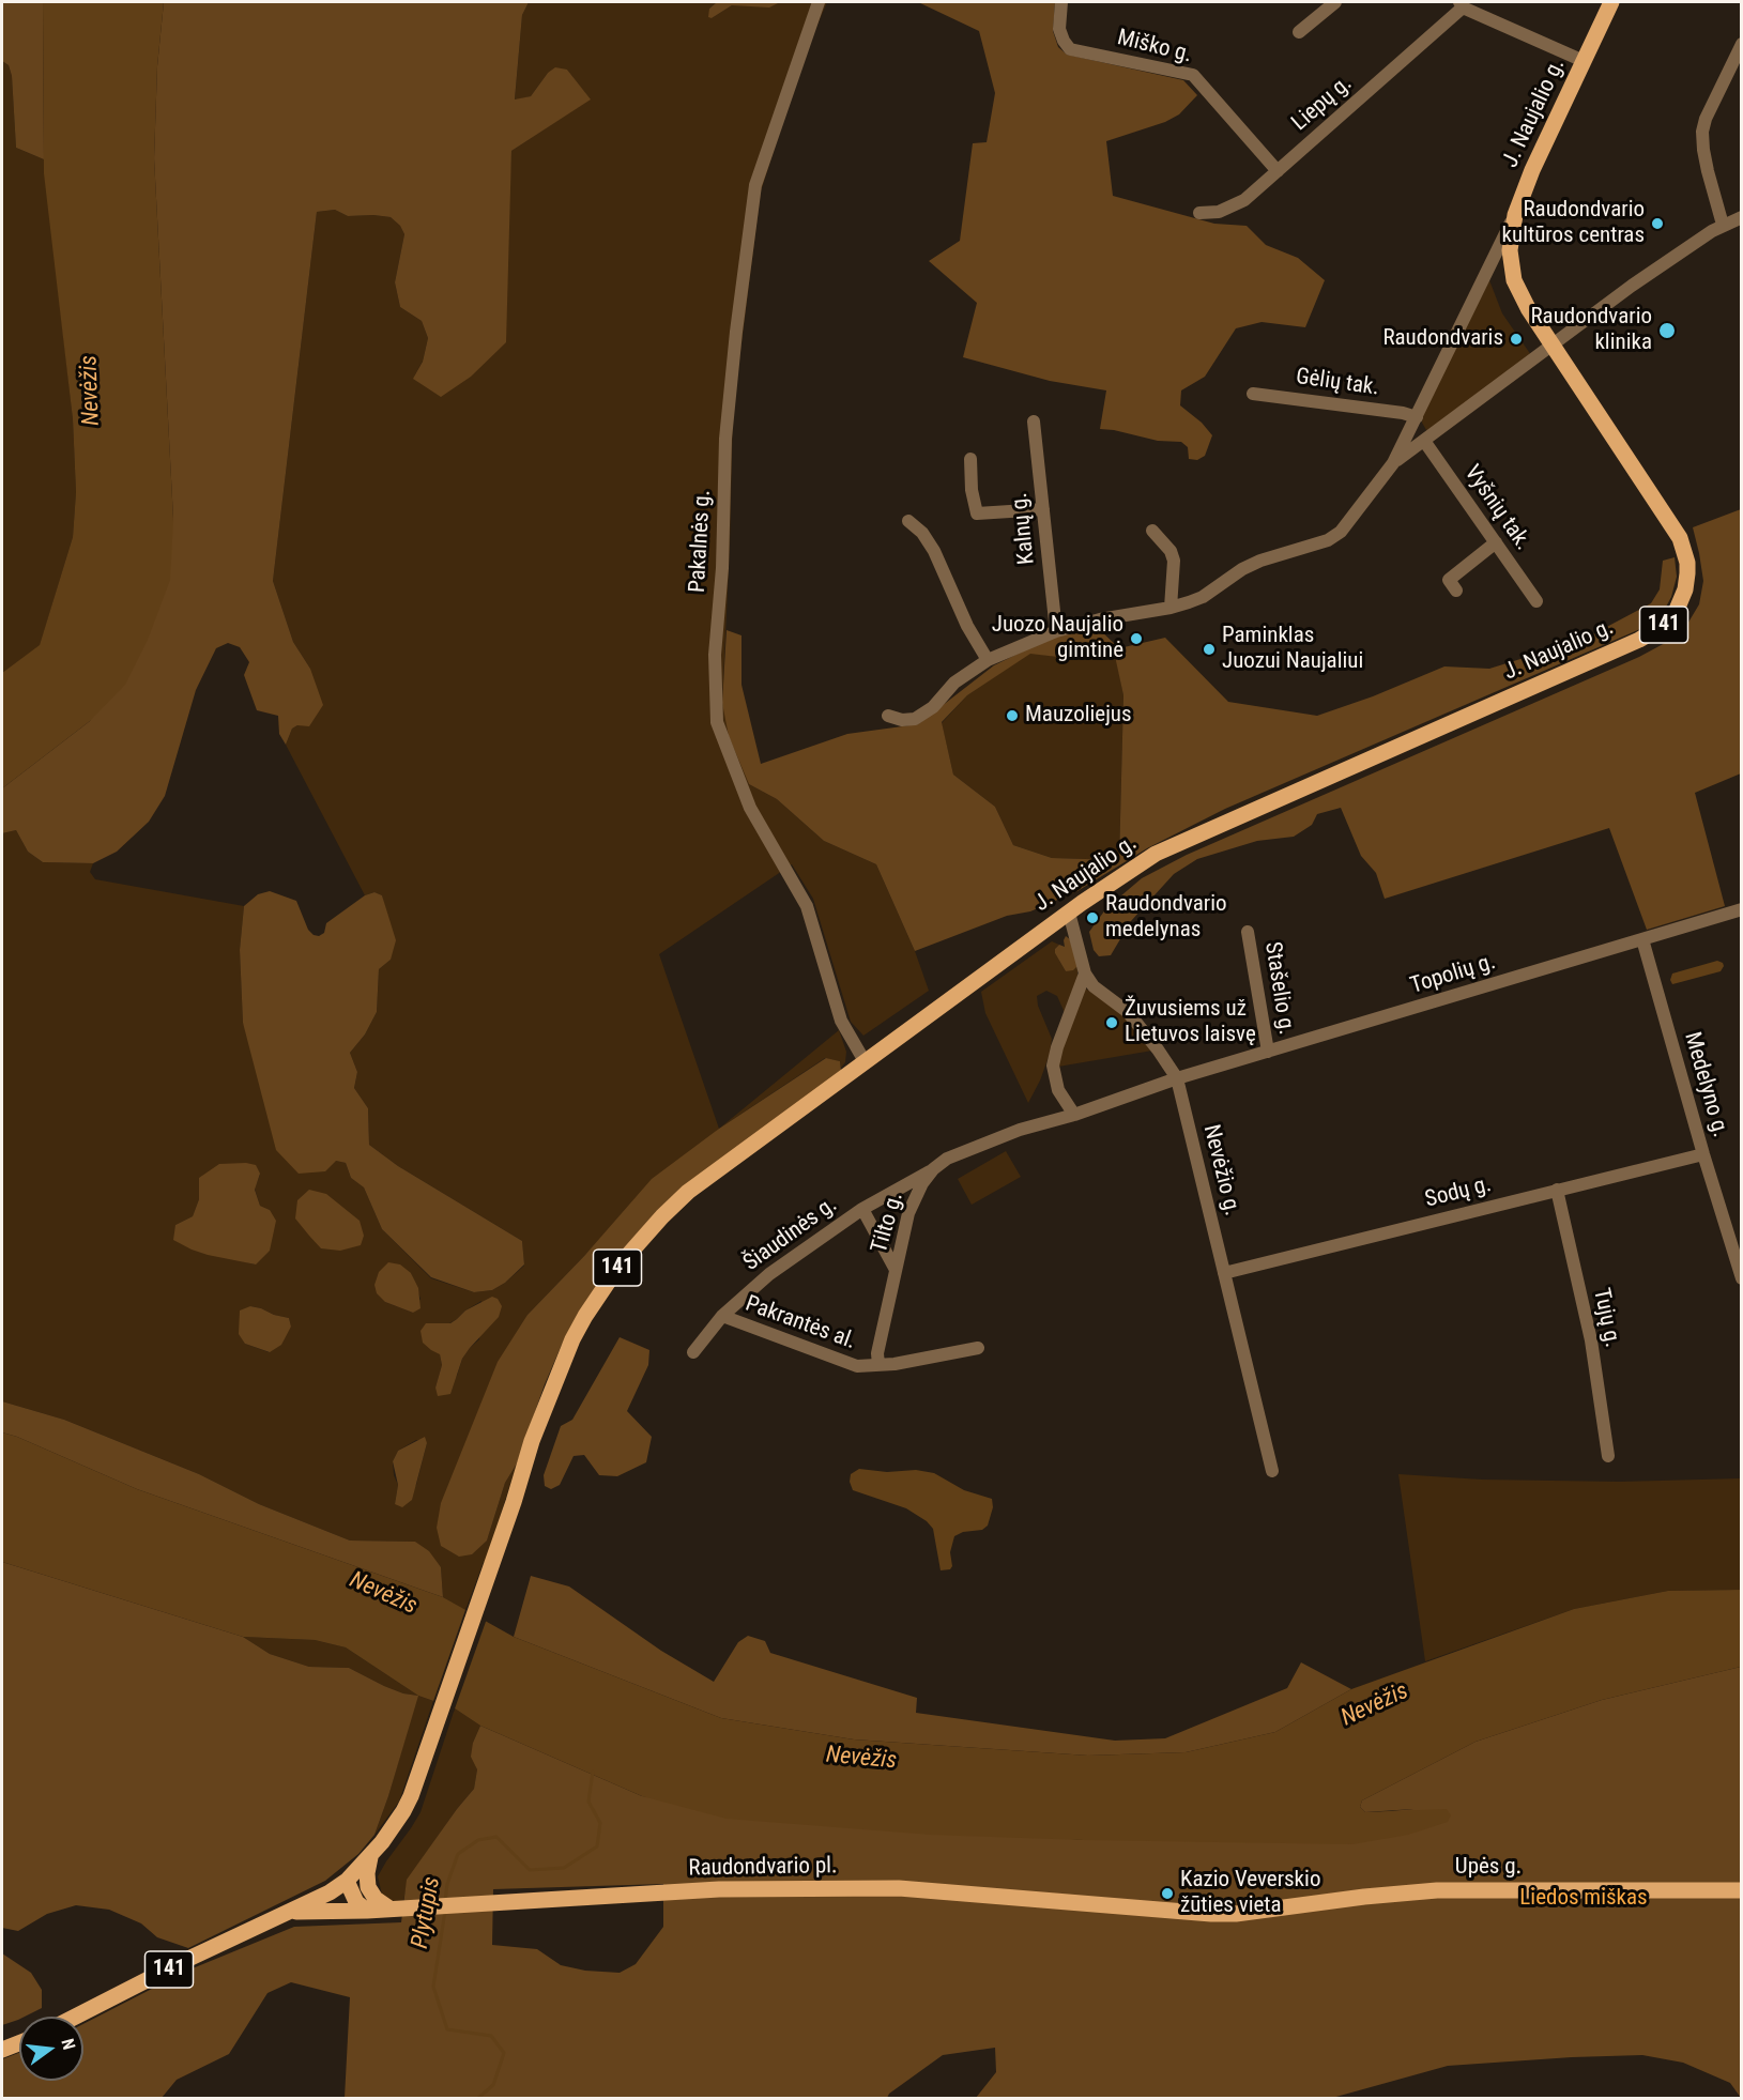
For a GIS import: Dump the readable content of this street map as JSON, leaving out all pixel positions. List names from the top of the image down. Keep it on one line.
{"streets":{"main road":["J. Naujalio g.","141","Raudondvario pl.","Upės g."],"street":["Miško g.","Liepų g.","Gėlių tak.","Vyšnių tak.","Kalnų g.","Pakalnės g.","Topolių g.","Stašelio g.","Medelyno g.","Nevėžio g.","Sodų g.","Tilto g.","Šiaudinės g.","Tujų g.","Pakrantės al."]},"crossings":[["Miško g.","Liepų g."],["J. Naujalio g.","Pakalnės g."],["J. Naujalio g.","141"],["J. Naujalio g.","Nevėžio g."],["Pakalnės g.","141"],["141","Raudondvario pl."],["Topolių g.","Stašelio g."],["Topolių g.","Medelyno g."],["Topolių g.","Nevėžio g."],["Topolių g.","Tilto g."],["Medelyno g.","Sodų g."],["Nevėžio g.","Sodų g."],["Nevėžio g.","Tilto g."],["Sodų g.","Tujų g."],["Tilto g.","Šiaudinės g."],["Tilto g.","Pakrantės al."],["Šiaudinės g.","Pakrantės al."],["Raudondvario pl.","Upės g."]],"water":["Nevėžis","Plytupis"],"parks":["Liedos miškas"],"places":["Raudondvario kultūros centras","Raudondvario klinika","Raudondvaris","Juozo Naujalio gimtinė","Paminklas Juozui Naujaliui","Mauzoliejus","Raudondvario medelynas","Žuvusiems už Lietuvos laisvę","Kazio Veverskio žūties vieta"],"north":"right"}
